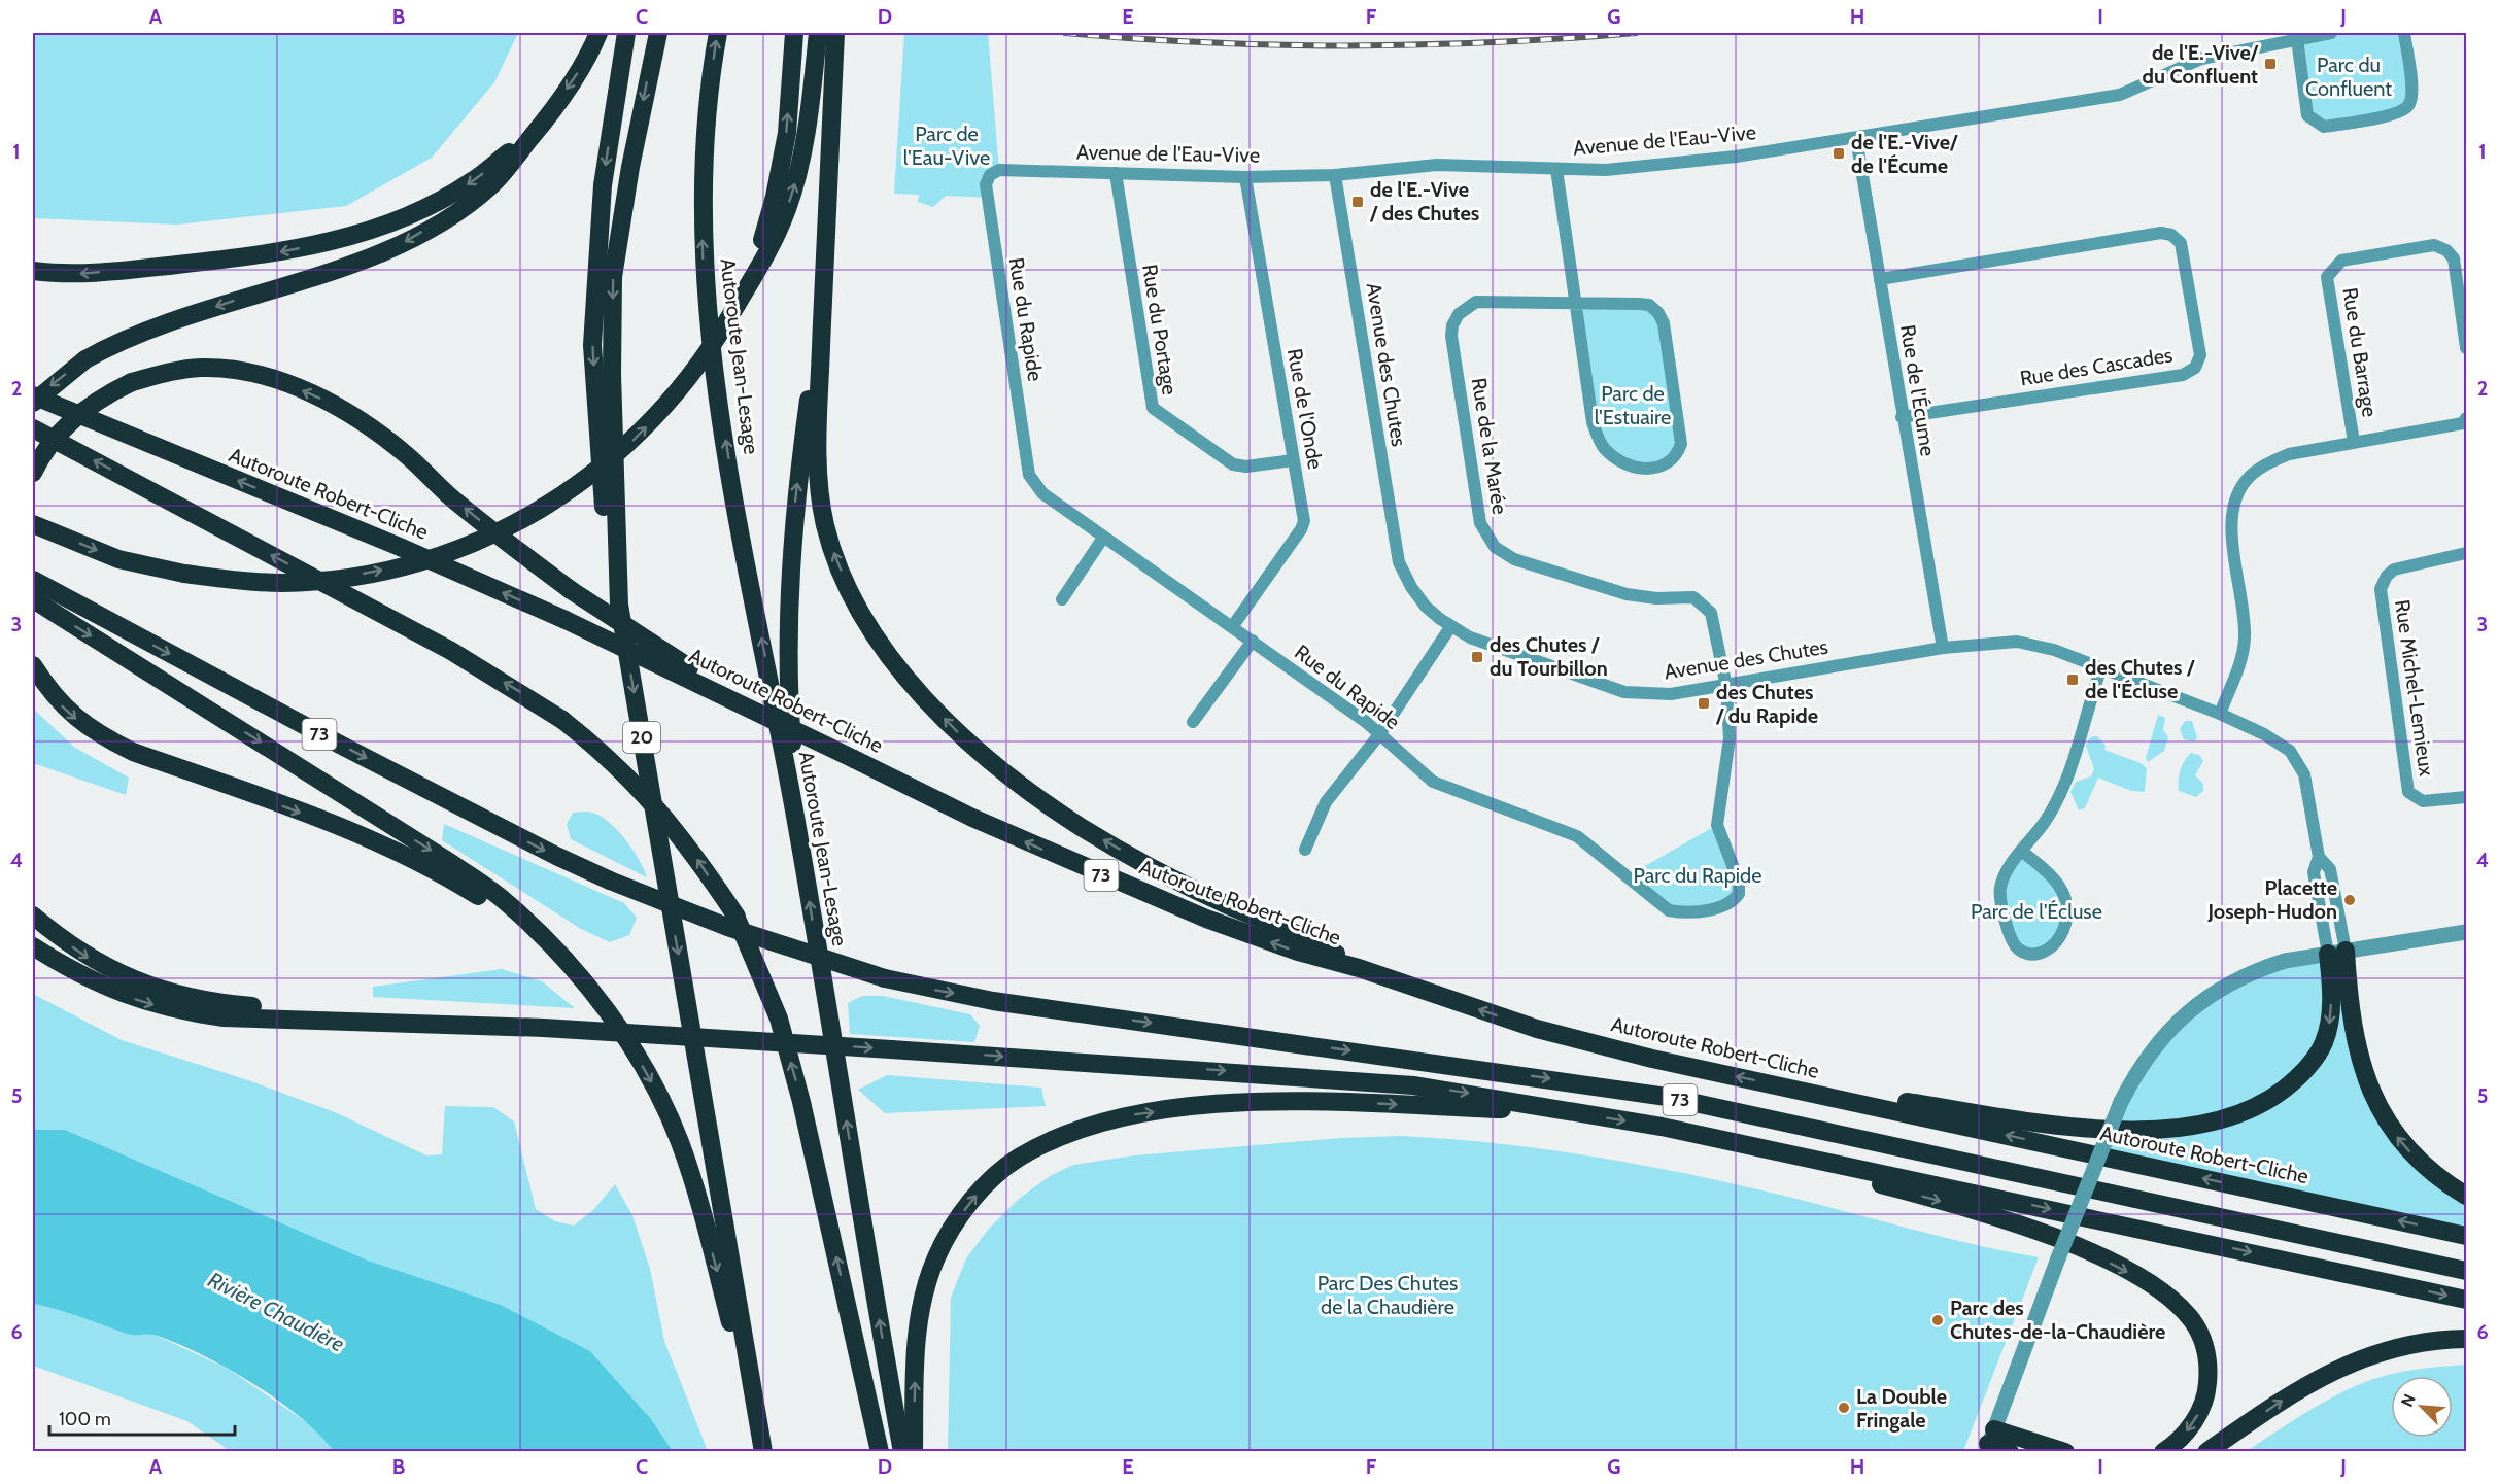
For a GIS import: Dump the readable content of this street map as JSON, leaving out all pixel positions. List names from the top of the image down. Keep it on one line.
{"streets":{"highway":["Autoroute Jean-Lesage","Autoroute Robert-Cliche","73","20"],"street":["Avenue de l'Eau-Vive","Rue du Rapide","Rue du Portage","Rue du Barrage","Avenue des Chutes","Rue des Cascades","Rue de l'Écume","Rue de l'Onde","Rue de la Marée","Rue Michel-Lemieux"]},"crossings":[["Avenue de l'Eau-Vive","Rue du Rapide"],["Avenue de l'Eau-Vive","Rue du Portage"],["Avenue de l'Eau-Vive","Avenue des Chutes"],["Avenue de l'Eau-Vive","Rue de l'Écume"],["Avenue de l'Eau-Vive","Rue de l'Onde"],["Rue du Rapide","Avenue des Chutes"],["Rue du Rapide","Rue de l'Onde"],["Rue du Rapide","Rue de la Marée"],["Rue du Portage","Rue de l'Onde"],["Rue du Barrage","Avenue des Chutes"],["Avenue des Chutes","Rue de l'Écume"],["Avenue des Chutes","Rue de la Marée"],["Rue des Cascades","Rue de l'Écume"]],"water":["Rivière Chaudière"],"parks":["Parc du Confluent","Parc de l'Eau-Vive","Parc de l'Estuaire","Parc du Rapide","Parc de l'Écluse","Parc Des Chutes de la Chaudière"],"places":{"transit":["de l'E.-Vive/ du Confluent","de l'E.-Vive/ de l'Écume","de l'E.-Vive / des Chutes","des Chutes / du Tourbillon","des Chutes / de l'Écluse","des Chutes / du Rapide"],"other":["Placette Joseph-Hudon","Parc des Chutes-de-la-Chaudière","La Double Fringale"]},"scale_bar":"100 m","north":"top left","grid":{"columns":["A","B","C","D","E","F","G","H","I","J"],"rows":["1","2","3","4","5","6"]}}
